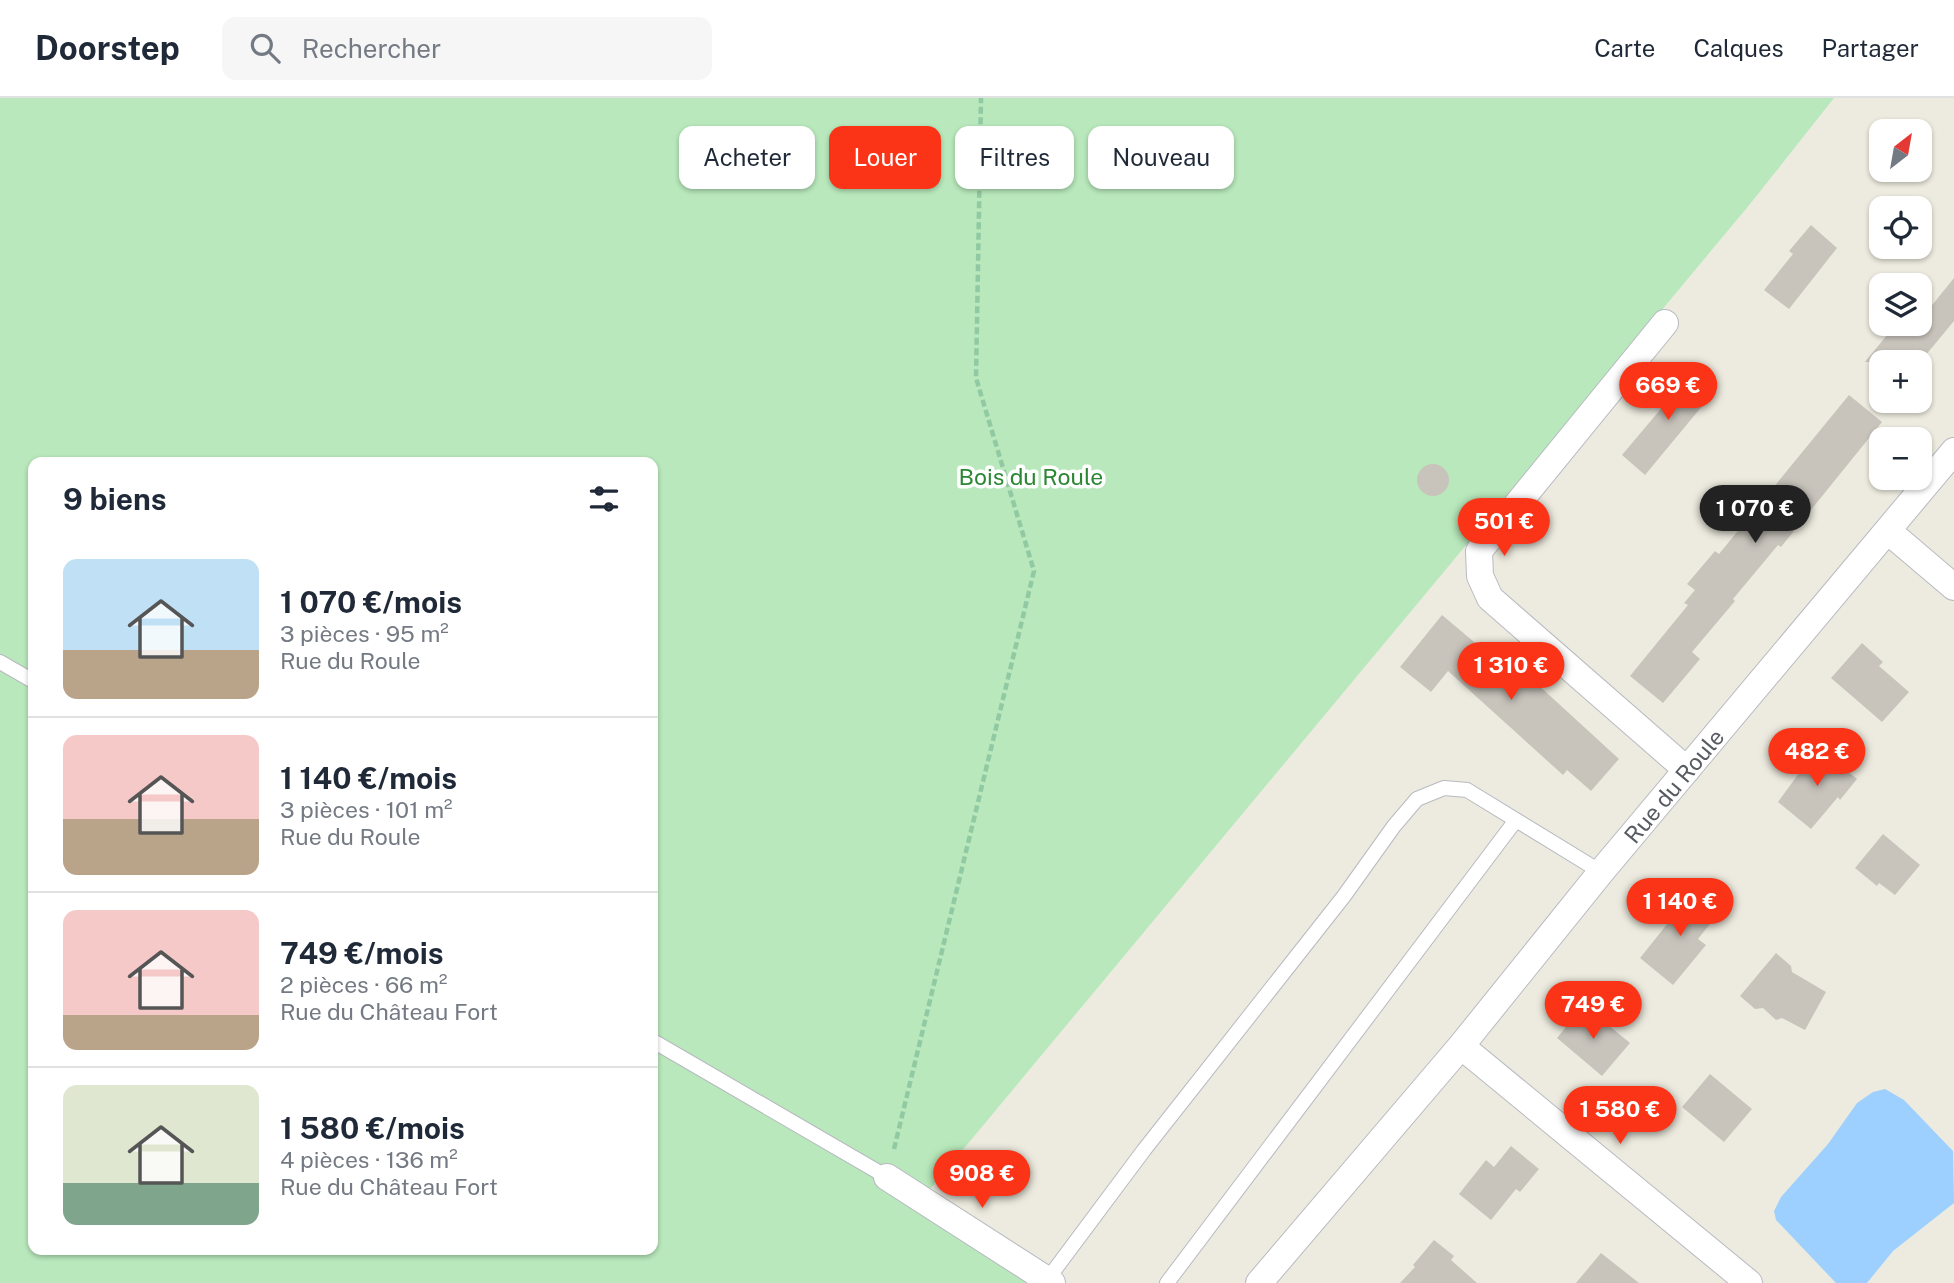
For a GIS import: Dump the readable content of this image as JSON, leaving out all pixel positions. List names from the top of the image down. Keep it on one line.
{"streets":{"street":["Rue du Roule"]},"parks":["Bois du Roule"],"north":"top right","page":{"header":"Doorstep","search":"Rechercher","nav":["Carte","Calques","Partager"],"map_buttons":["+","−"],"chip":["Acheter","Louer","Filtres","Nouveau"],"price":["669 €","1 070 €","501 €","1 310 €","482 €","1 140 €","749 €","1 580 €","908 €"],"heading":"9 biens","list":[{"name":"1 070 €/mois","note":"3 pièces · 95 m² · Rue du Roule"},{"name":"1 140 €/mois","note":"3 pièces · 101 m² · Rue du Roule"},{"name":"749 €/mois","note":"2 pièces · 66 m² · Rue du Château Fort"},{"name":"1 580 €/mois","note":"4 pièces · 136 m² · Rue du Château Fort"}]}}
